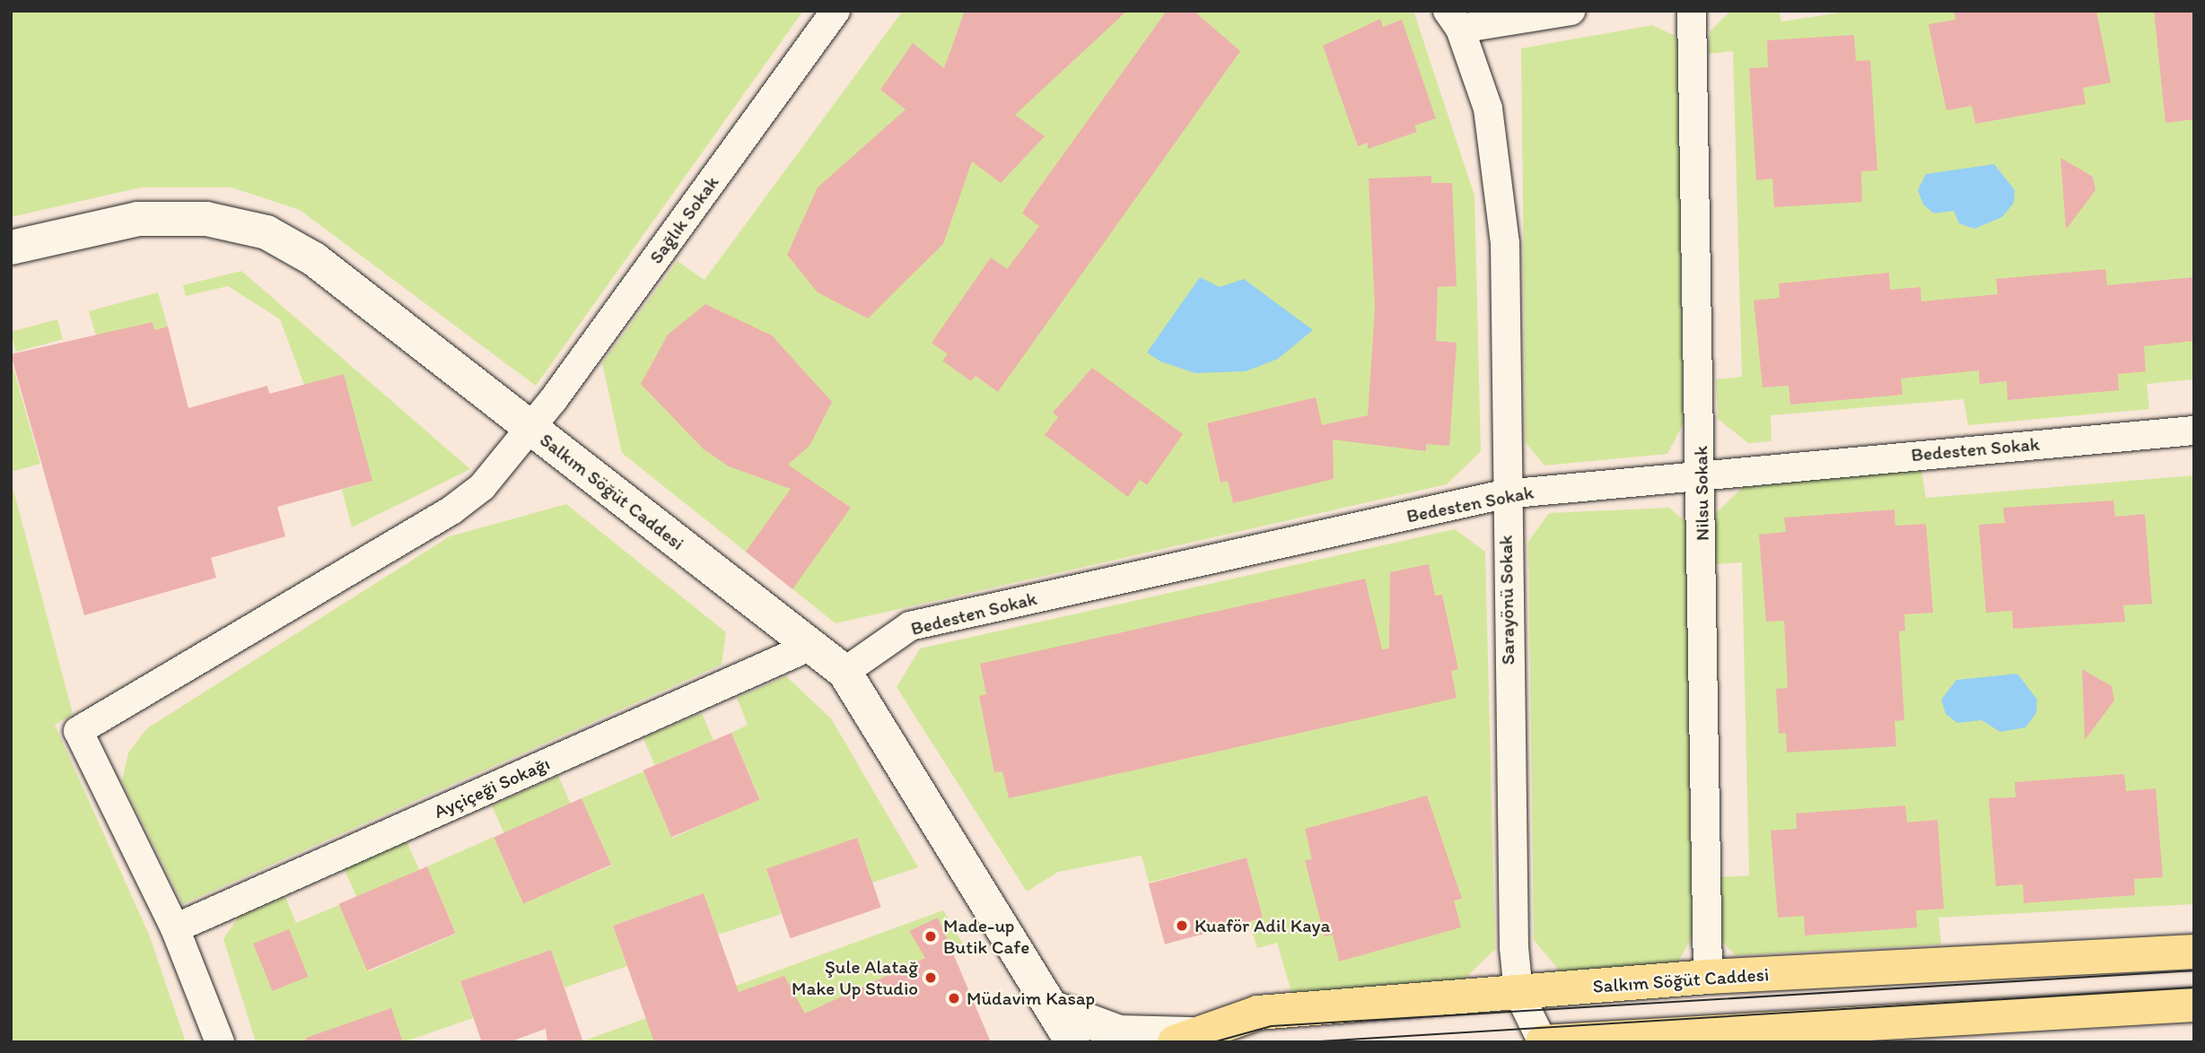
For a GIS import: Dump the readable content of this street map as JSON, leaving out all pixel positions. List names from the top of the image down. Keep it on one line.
{"streets":{"main road":["Salkım Söğüt Caddesi"],"street":["Sağlık Sokak","Bedesten Sokak","Nilsu Sokak","Sarayönü Sokak","Ayçiçeği Sokağı"]},"crossings":[["Sağlık Sokak","Salkım Söğüt Caddesi"],["Sağlık Sokak","Ayçiçeği Sokağı"],["Bedesten Sokak","Salkım Söğüt Caddesi"],["Bedesten Sokak","Nilsu Sokak"],["Bedesten Sokak","Sarayönü Sokak"],["Salkım Söğüt Caddesi","Nilsu Sokak"],["Salkım Söğüt Caddesi","Sarayönü Sokak"],["Salkım Söğüt Caddesi","Ayçiçeği Sokağı"]],"places":["Kuaför Adil Kaya","Made-up Butik Cafe","Şule Alatağ Make Up Studio","Müdavim Kasap"]}
